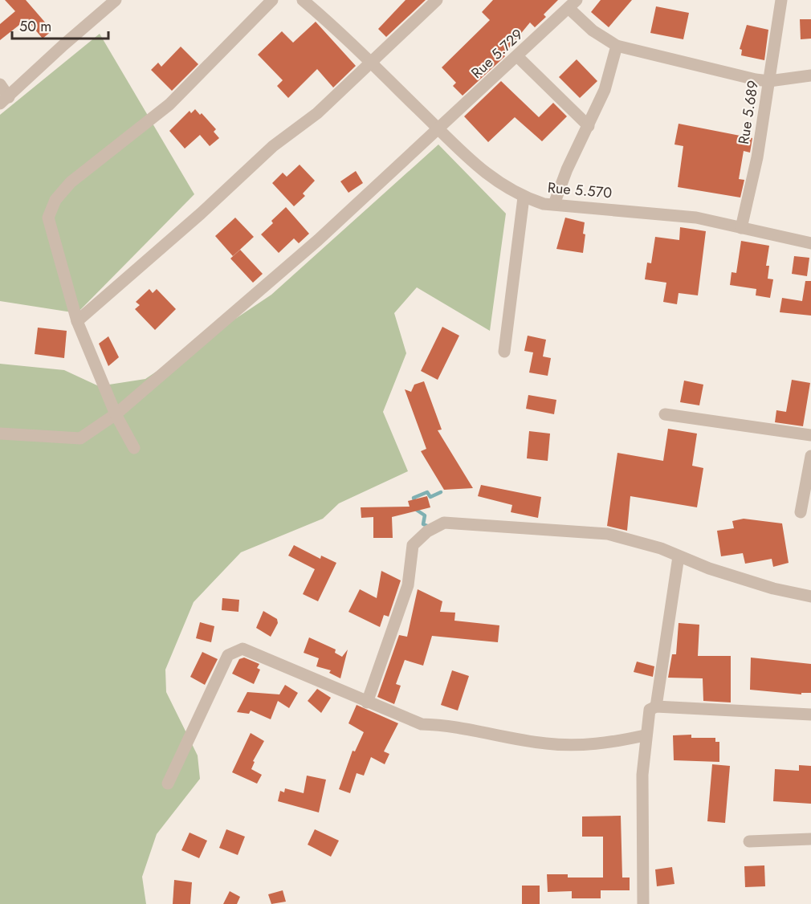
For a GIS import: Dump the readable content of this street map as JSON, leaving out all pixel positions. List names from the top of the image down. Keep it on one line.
{"streets":{"street":["Rue 5.729","Rue 5.689","Rue 5.570"]},"crossings":[["Rue 5.729","Rue 5.570"],["Rue 5.689","Rue 5.570"]],"scale_bar":"50 m"}
